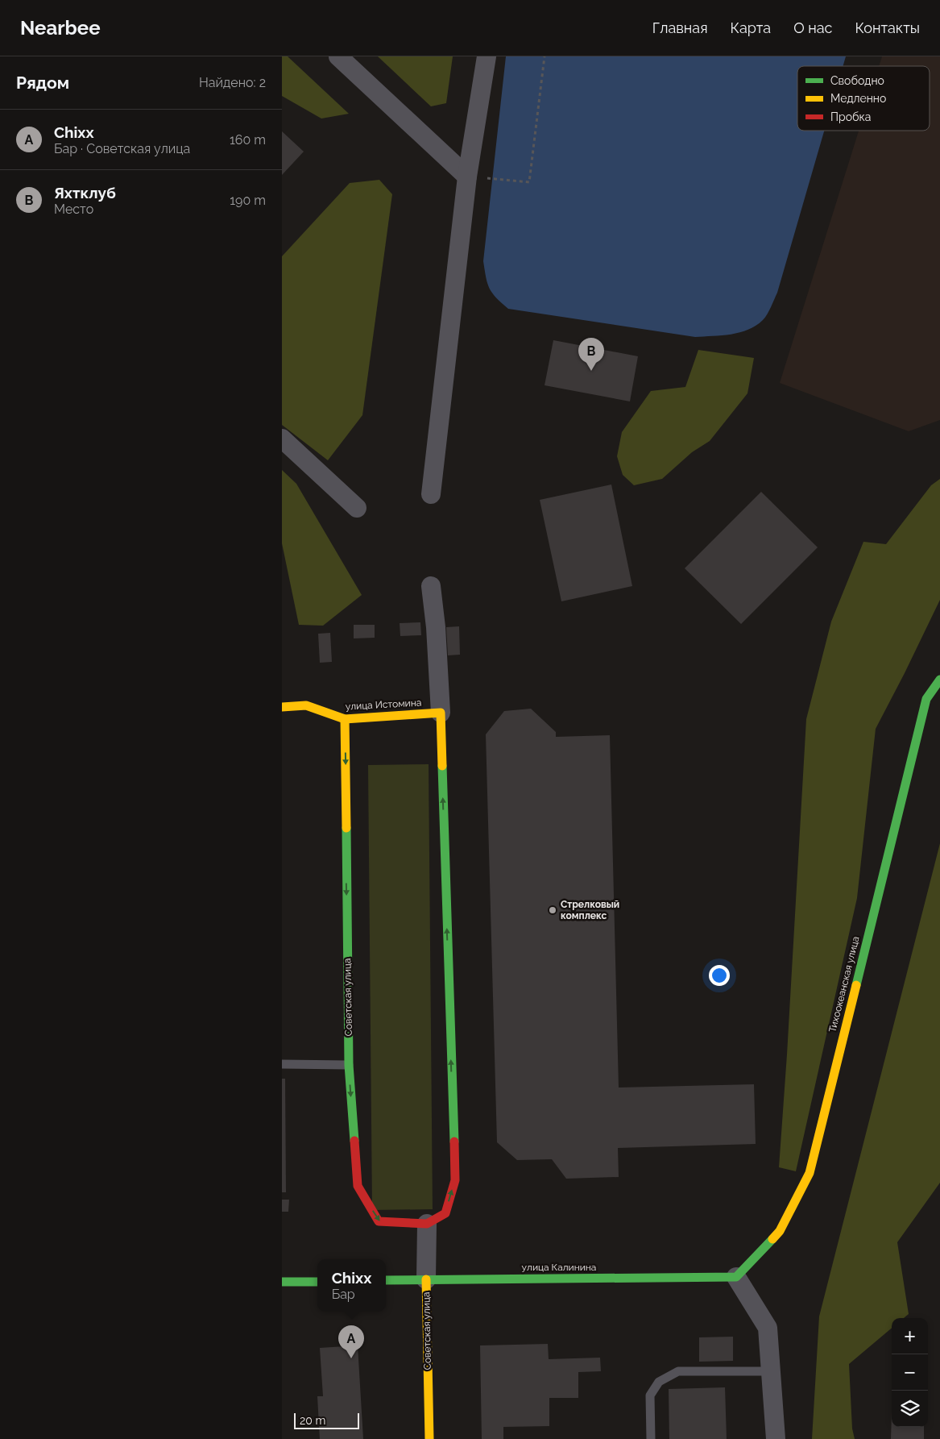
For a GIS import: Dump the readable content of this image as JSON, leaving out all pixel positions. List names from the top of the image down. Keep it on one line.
{"streets":{"street":["улица Истомина","Тихоокеанская улица","Советская улица","улица Калинина"]},"crossings":[["улица Истомина","Советская улица"],["Тихоокеанская улица","улица Калинина"],["Советская улица","улица Калинина"]],"one_way":["Советская улица"],"places":["Стрелковый комплекс"],"legend":["Свободно","Медленно","Пробка"],"scale_bar":"20 m","page":{"header":"Nearbee","nav":["Главная","Карта","О нас","Контакты"],"heading":["Рядом","Найдено: 2"],"list":[{"mark":"A","name":"Chixx","note":"Бар · Советская улица","value":"160 m"},{"mark":"B","name":"Яхтклуб","note":"Место","value":"190 m"}],"pins":["B","A"],"popup":["Chixx","Бар"],"map_buttons":["+","−"],"scale":"20 m"}}
